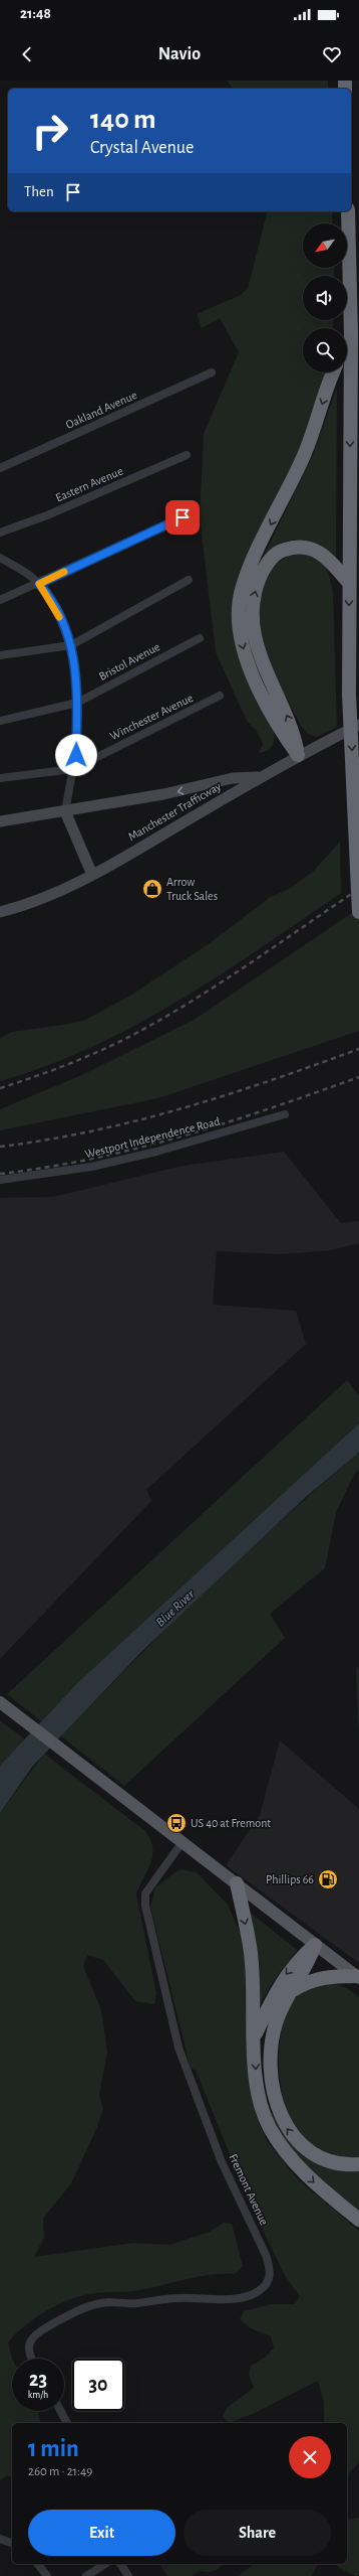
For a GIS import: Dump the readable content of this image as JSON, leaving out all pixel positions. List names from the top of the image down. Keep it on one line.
{"streets":{"main road":["Manchester Trafficway"],"street":["Oakland Avenue","Eastern Avenue","Bristol Avenue","Winchester Avenue","Westport Independence Road","Fremont Avenue"]},"water":["Blue River"],"places":{"shop":["Arrow Truck Sales"],"bus stop":["US 40 at Fremont"],"fuel station":["Phillips 66"]},"north":"bottom left","page":{"status":"21:48","header":"Navio","turn":["140 m","Crystal Avenue"],"then":"Then","speed":"23 km/h","limit":"30","heading":["1 min","260 m · 21:49"],"buttons":["Exit","Share"]}}
